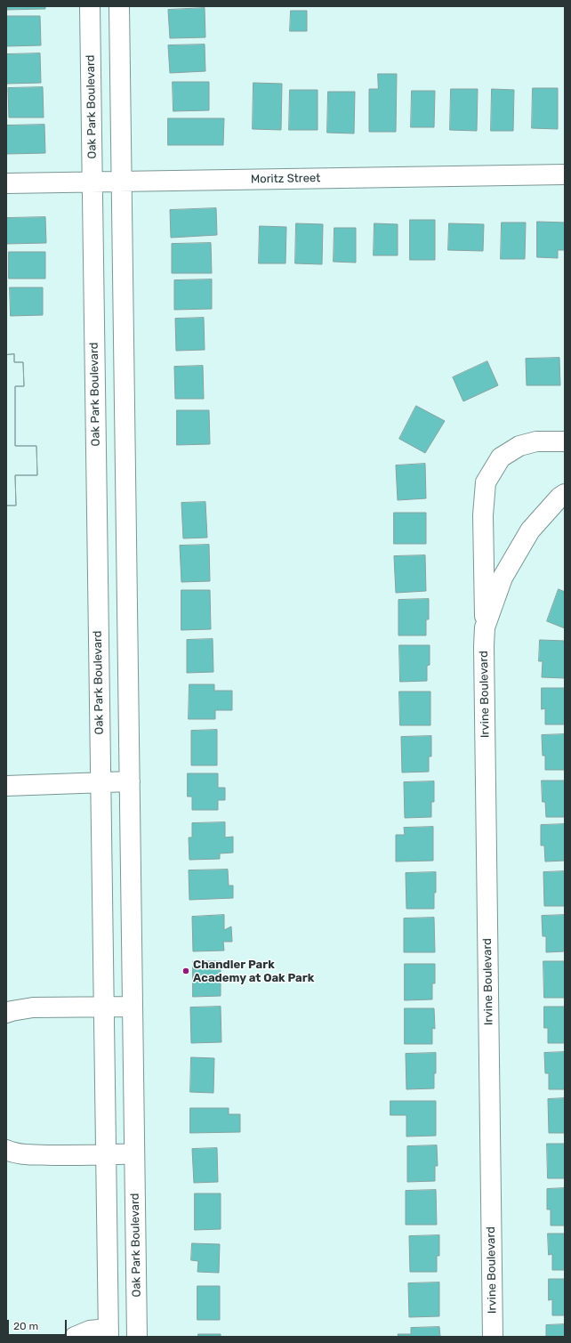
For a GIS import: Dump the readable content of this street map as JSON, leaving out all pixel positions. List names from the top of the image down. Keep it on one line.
{"streets":{"street":["Oak Park Boulevard","Moritz Street","Irvine Boulevard"]},"crossings":[["Oak Park Boulevard","Moritz Street"]],"places":["Chandler Park Academy at Oak Park"],"scale_bar":"20 m"}
